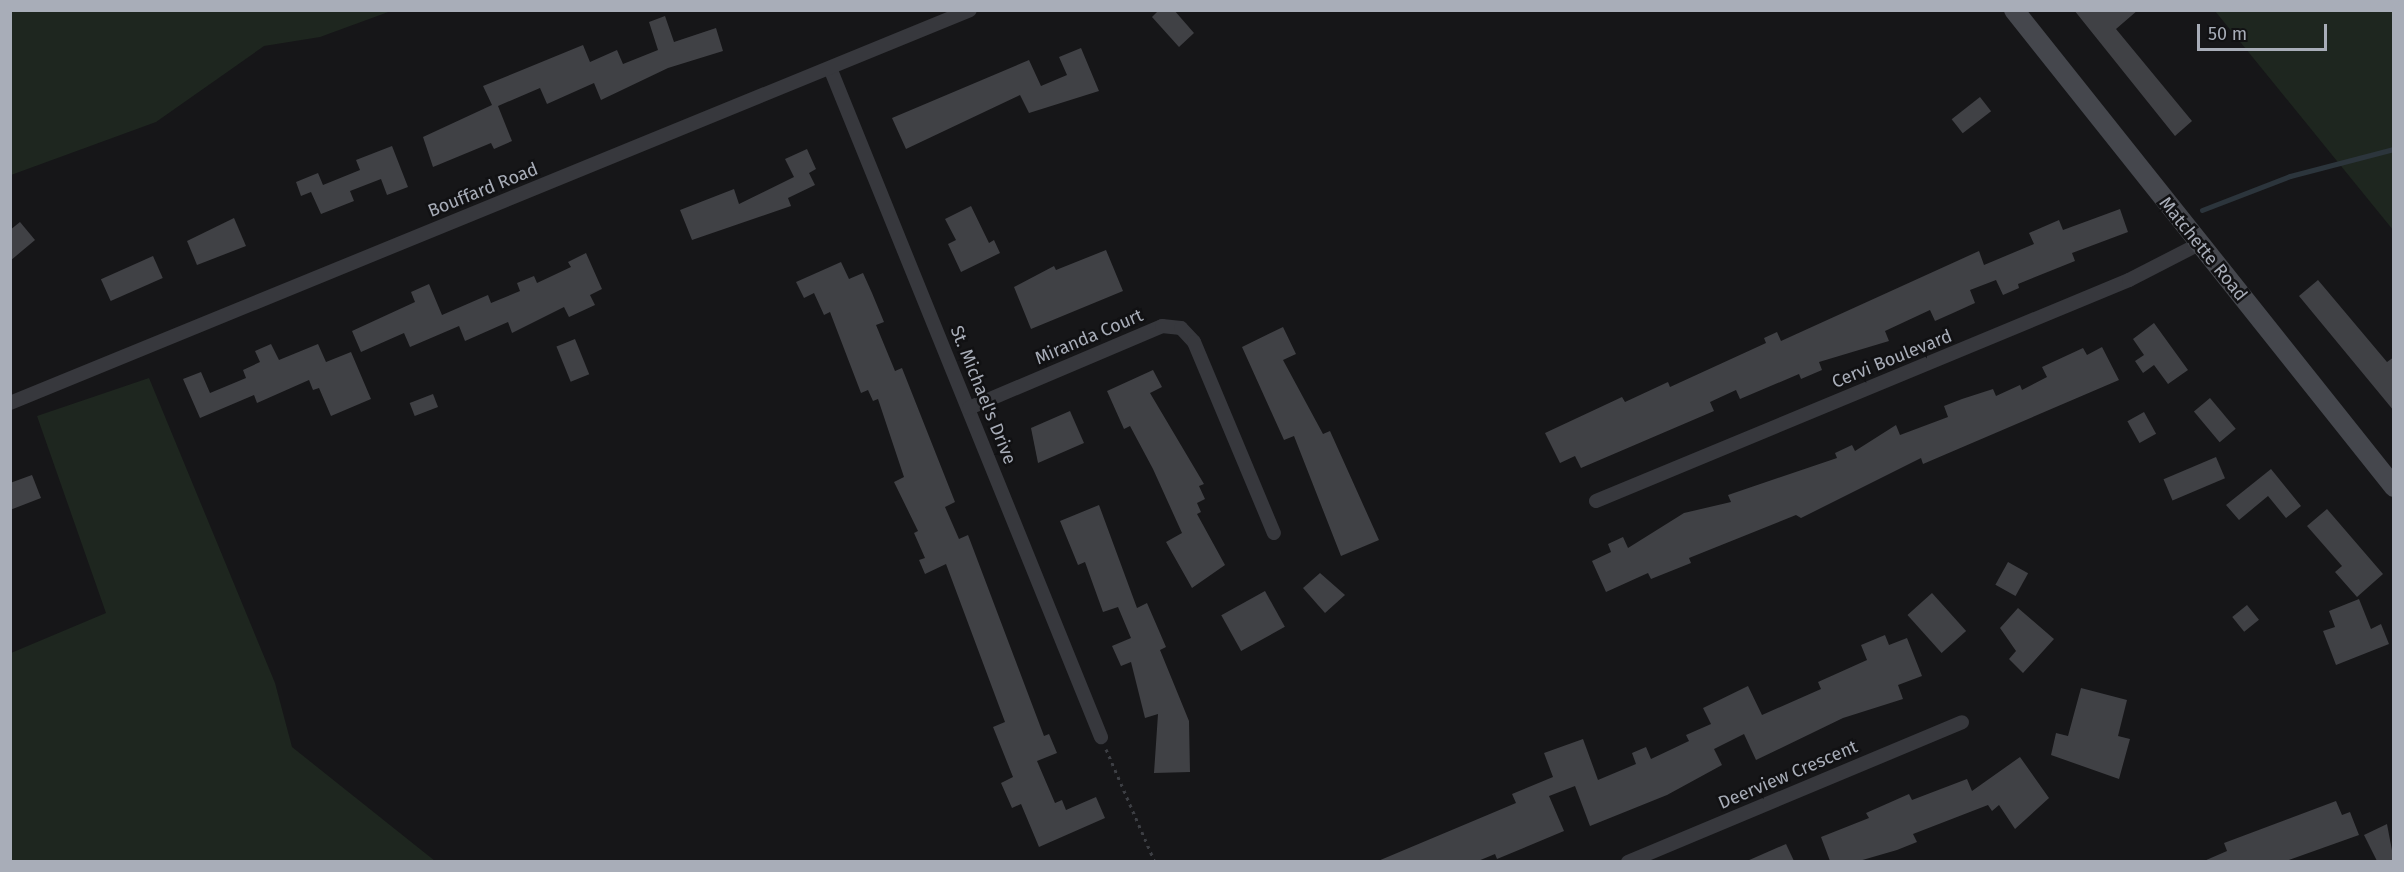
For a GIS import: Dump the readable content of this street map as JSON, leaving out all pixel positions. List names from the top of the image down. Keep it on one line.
{"streets":{"street":["Bouffard Road","Matchette Road","Miranda Court","Cervi Boulevard","St. Michael's Drive","Deerview Crescent"]},"crossings":[["Bouffard Road","St. Michael's Drive"],["Matchette Road","Cervi Boulevard"],["Miranda Court","St. Michael's Drive"]],"scale_bar":"50 m"}
